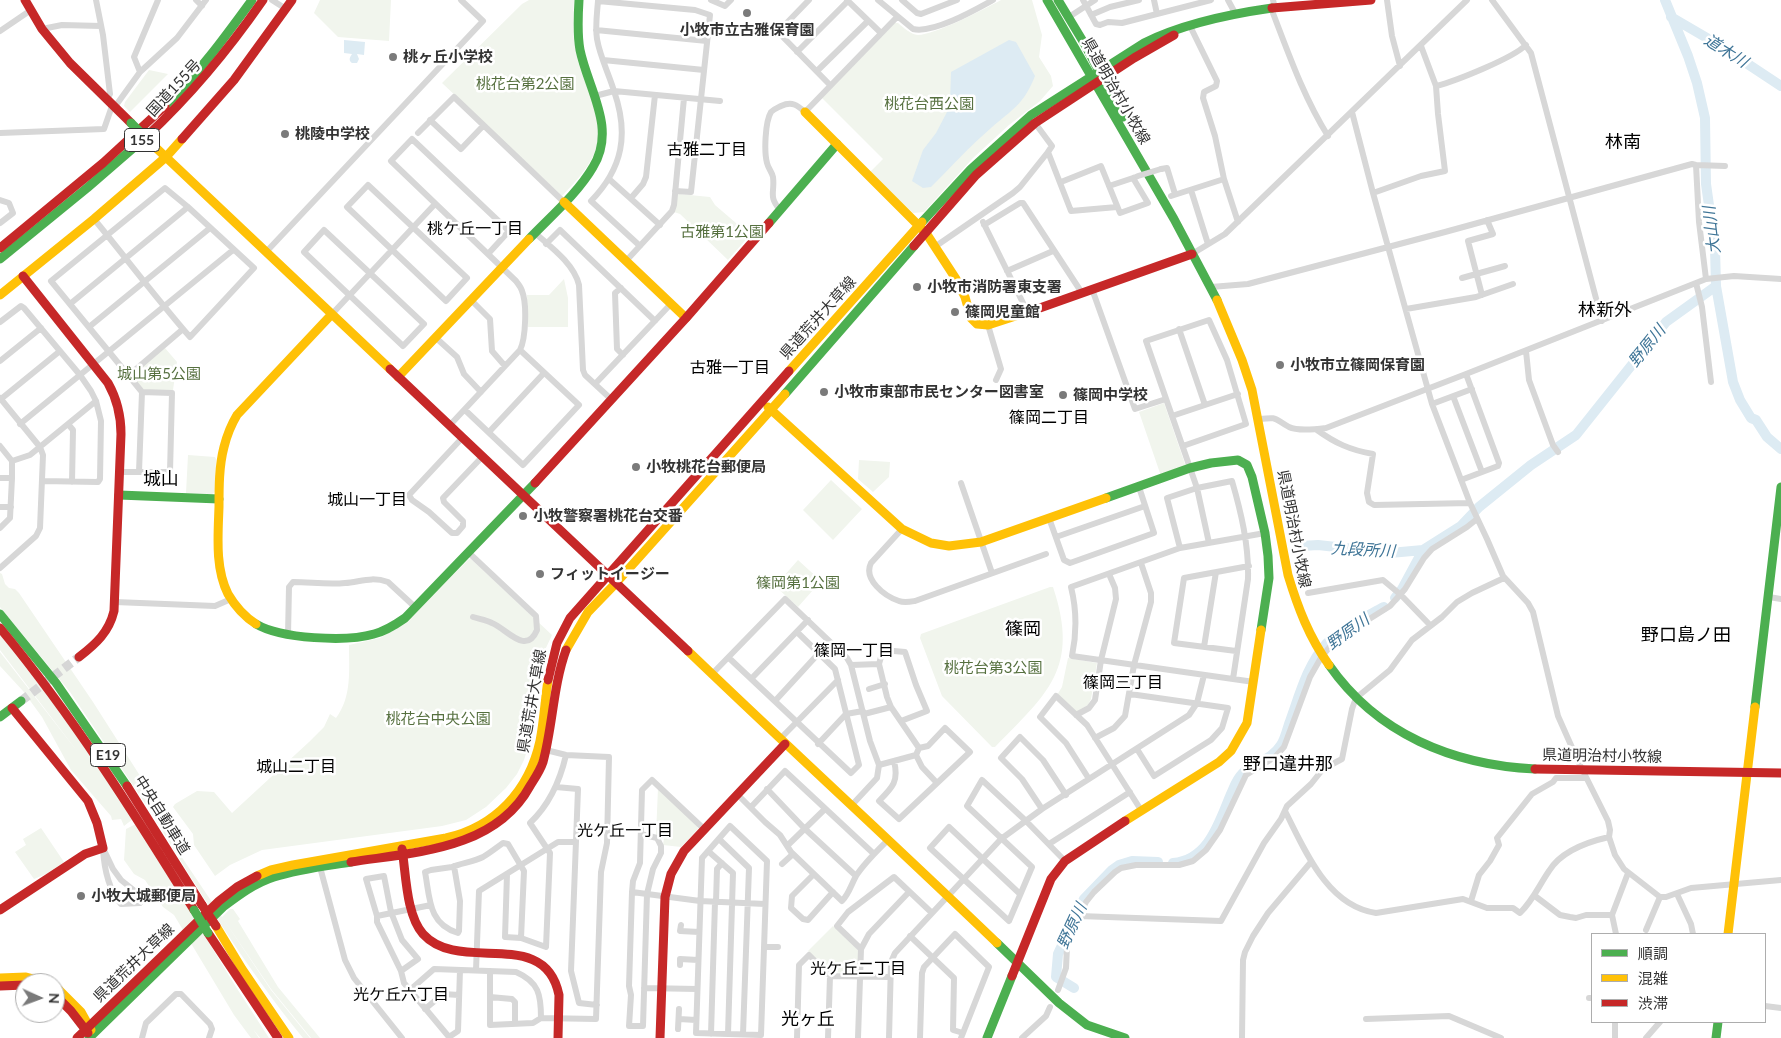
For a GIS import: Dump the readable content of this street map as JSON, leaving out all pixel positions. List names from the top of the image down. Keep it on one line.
{"streets":{"main road":["国道155号","県道明治村小牧線","155","県道荒井大草線","E19","中央自動車道"]},"crossings":[["県道明治村小牧線","県道荒井大草線"]],"districts":["林南","古雅二丁目","桃ケ丘一丁目","林新外","古雅一丁目","篠岡二丁目","城山","城山一丁目","篠岡","野口島ノ田","篠岡一丁目","篠岡三丁目","野口違井那","城山二丁目","光ケ丘一丁目","光ケ丘二丁目","光ケ丘六丁目","光ヶ丘"],"water":["道木川","大山川","野原川","九段所川"],"parks":["桃花台第2公園","桃花台西公園","古雅第1公園","城山第5公園","篠岡第1公園","桃花台第3公園","桃花台中央公園"],"places":["小牧市立古雅保育園","桃ヶ丘小学校","桃陵中学校","小牧市消防署東支署","篠岡児童館","小牧市立篠岡保育園","小牧市東部市民センター図書室","篠岡中学校","小牧桃花台郵便局","小牧警察署桃花台交番","フィットイージー","小牧大城郵便局"],"legend":["順調","混雑","渋滞"],"north":"right"}
